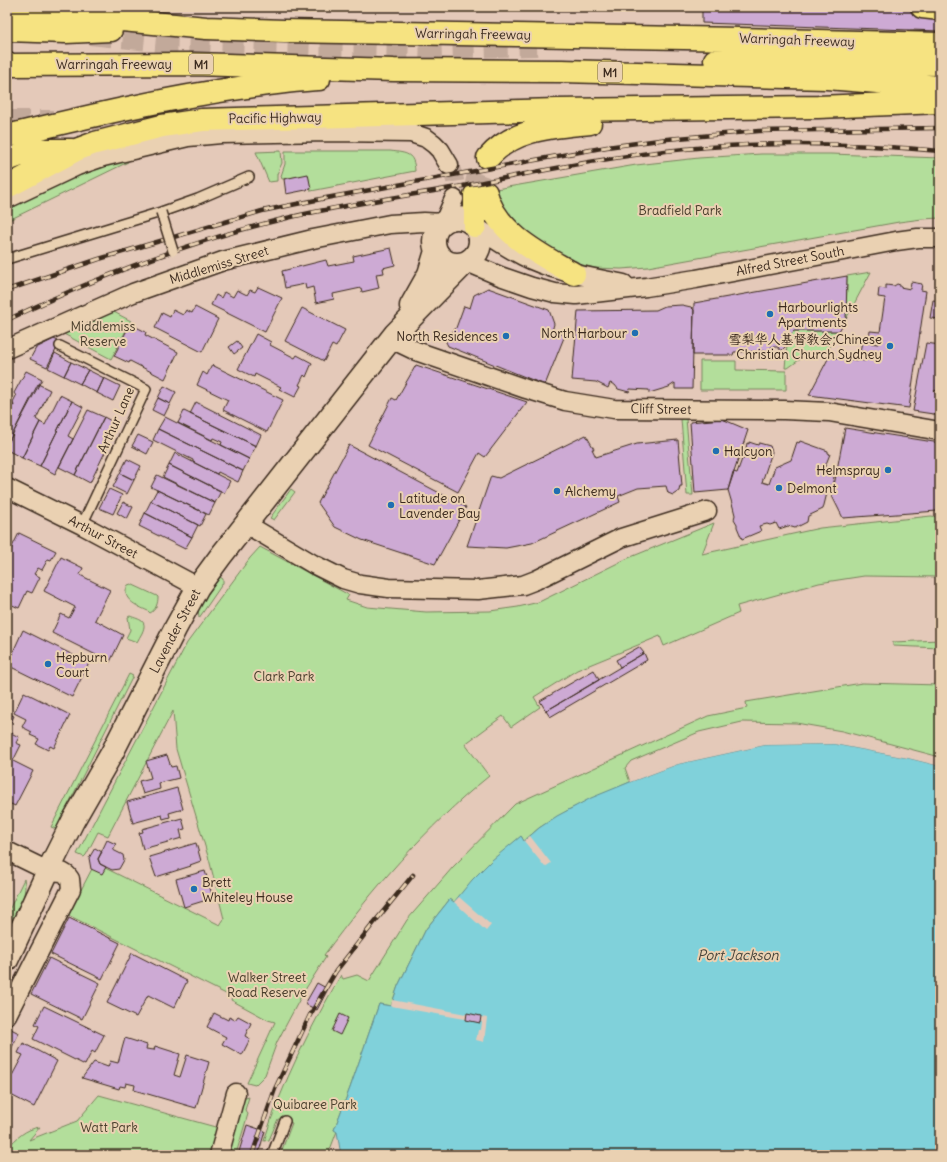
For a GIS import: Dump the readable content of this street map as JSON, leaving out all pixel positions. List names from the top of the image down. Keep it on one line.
{"streets":{"highway":["Warringah Freeway","M1","Pacific Highway"],"street":["Alfred Street South","Middlemiss Street","Cliff Street","Arthur Street","Lavender Street"],"lane":["Arthur Lane"]},"crossings":[["Warringah Freeway","M1"],["Alfred Street South","Middlemiss Street"],["Alfred Street South","Lavender Street"],["Middlemiss Street","Lavender Street"],["Cliff Street","Lavender Street"],["Arthur Lane","Arthur Street"],["Arthur Street","Lavender Street"]],"water":["Port Jackson"],"parks":["Bradfield Park","Middlemiss Reserve","Clark Park","Walker Street Road Reserve","Quibaree Park","Watt Park"],"places":["Harbourlights Apartments","North Harbour","North Residences","雪梨华人基督教会;Chinese Christian Church Sydney","Halcyon","Helmspray","Delmont","Alchemy","Latitude on Lavender Bay","Hepburn Court","Brett Whiteley House"]}
